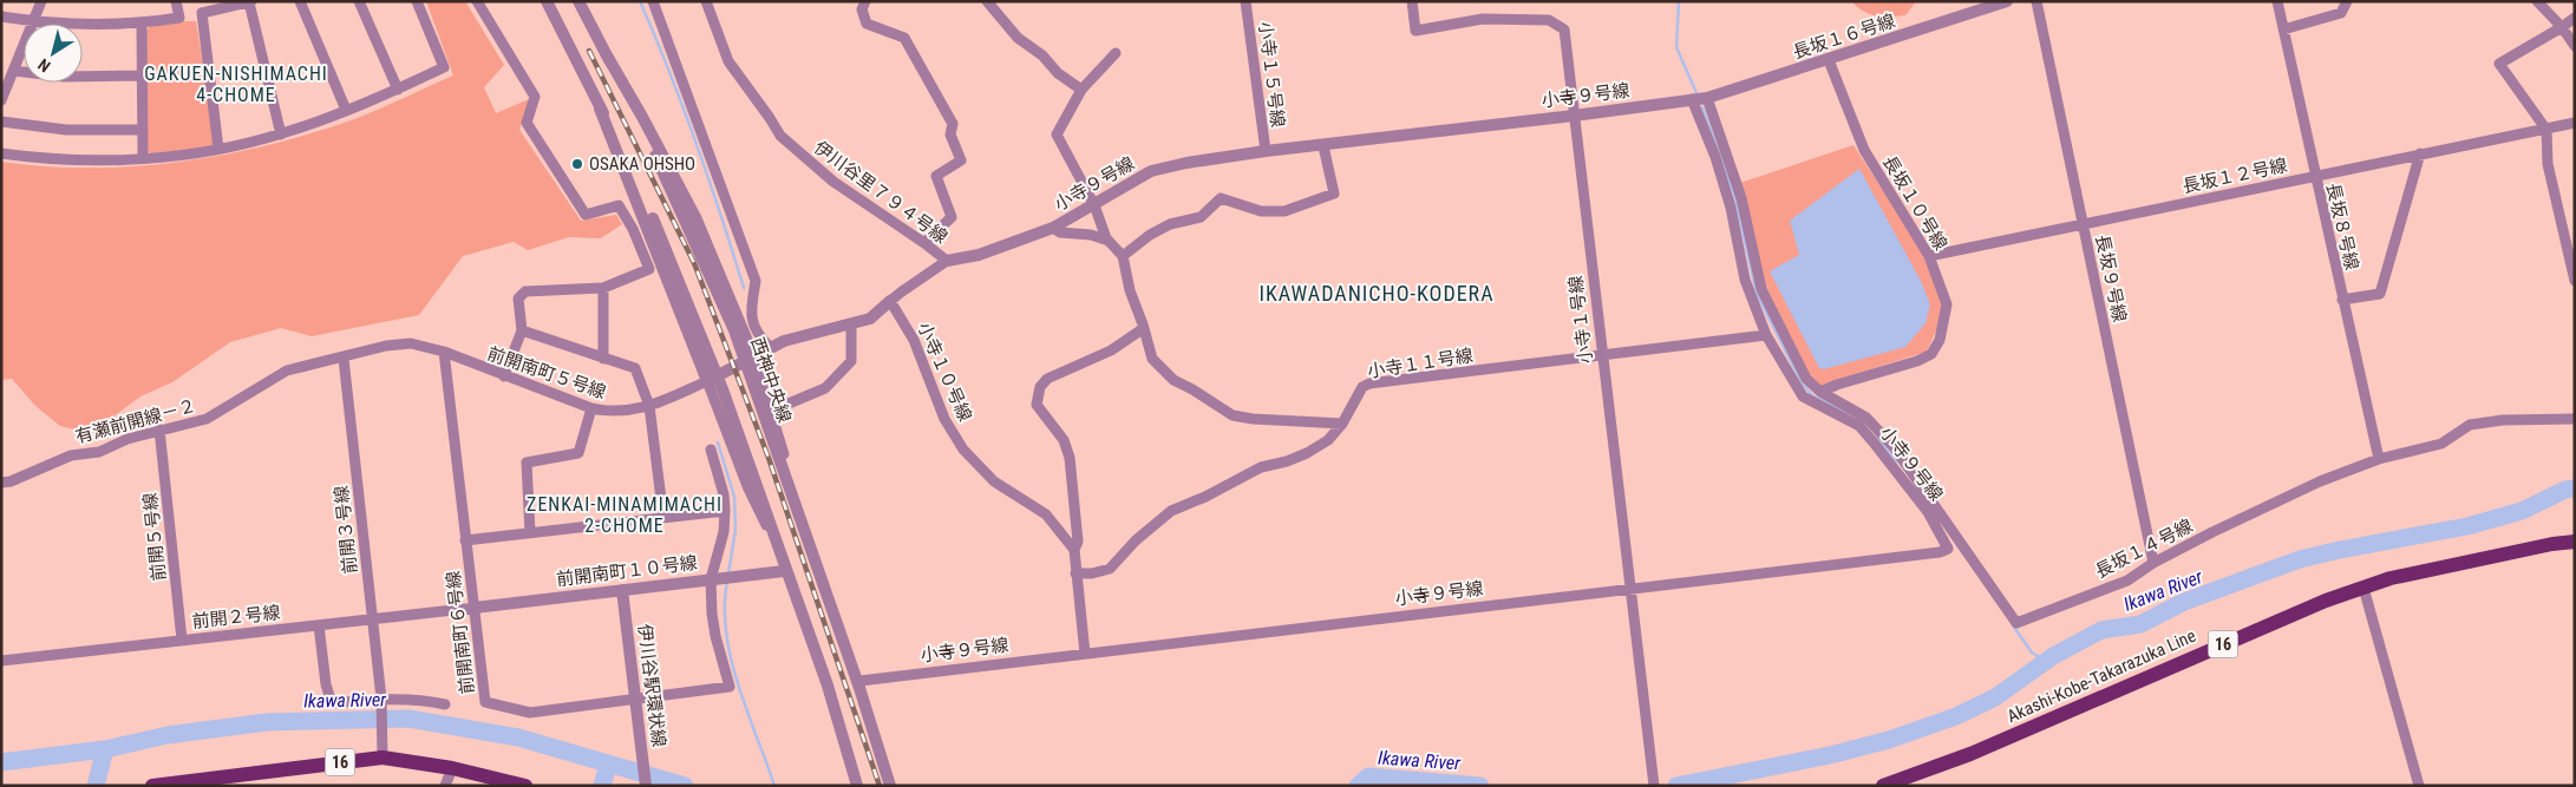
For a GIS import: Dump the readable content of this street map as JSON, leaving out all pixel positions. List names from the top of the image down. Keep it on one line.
{"streets":{"main road":["16","Akashi-Kobe-Takarazuka Line"],"street":["長坂１６号線","小寺１５号線","小寺９号線","長坂１２号線","伊川谷里７９４号線","長坂１０号線","長坂８号線","長坂９号線","小寺１号線","小寺１１号線","小寺１０号線","前開南町５号線","西神中央線","有瀬前開線－２","前開３号線","前開５号線","長坂１４号線","前開南町１０号線","前開２号線","前開南町６号線","伊川谷駅環状線"]},"crossings":[["長坂１６号線","小寺９号線"],["長坂１６号線","長坂１０号線"],["小寺１５号線","小寺９号線"],["小寺９号線","伊川谷里７９４号線"],["小寺９号線","小寺１号線"],["小寺９号線","小寺１１号線"],["小寺９号線","小寺１０号線"],["小寺９号線","前開南町５号線"],["小寺９号線","西神中央線"],["小寺９号線","長坂１４号線"],["長坂１２号線","長坂１０号線"],["長坂１２号線","長坂８号線"],["長坂１２号線","長坂９号線"],["長坂１０号線","長坂１４号線"],["長坂８号線","長坂１４号線"],["長坂９号線","長坂１４号線"],["小寺１号線","小寺１１号線"],["前開南町５号線","有瀬前開線－２"],["前開南町５号線","前開南町６号線"],["有瀬前開線－２","前開３号線"],["有瀬前開線－２","前開５号線"],["有瀬前開線－２","前開南町６号線"],["前開３号線","前開２号線"],["前開３号線","16"],["前開５号線","前開２号線"],["前開南町１０号線","前開２号線"],["前開南町１０号線","前開南町６号線"],["前開南町１０号線","伊川谷駅環状線"],["前開２号線","前開南町６号線"],["前開南町６号線","伊川谷駅環状線"]],"districts":["GAKUEN-NISHIMACHI 4-CHOME","IKAWADANICHO-KODERA","ZENKAI-MINAMIMACHI 2-CHOME"],"water":["Ikawa River"],"places":["OSAKA OHSHO"],"north":"bottom left"}
